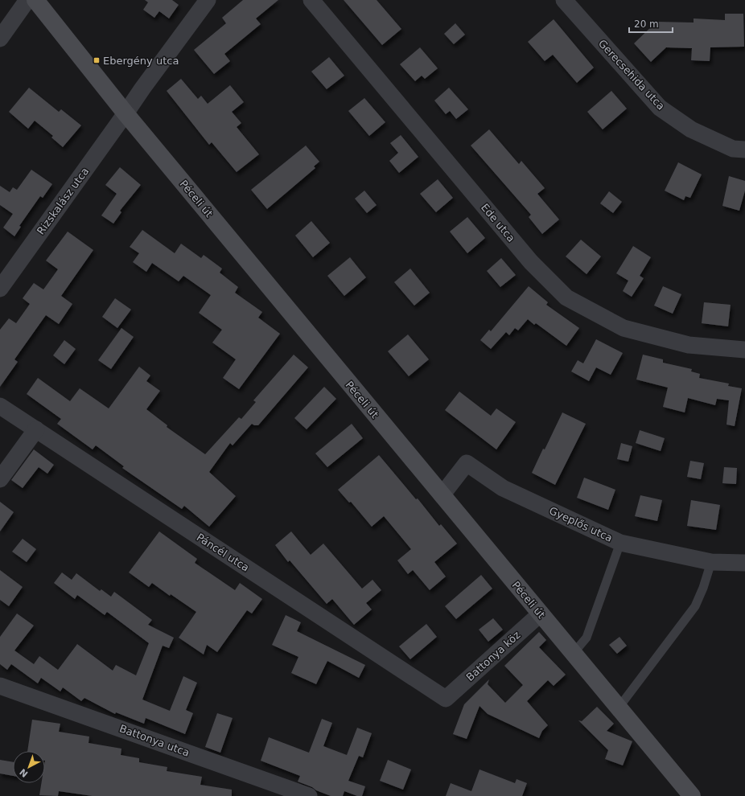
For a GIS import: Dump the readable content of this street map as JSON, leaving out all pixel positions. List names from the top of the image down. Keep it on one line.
{"streets":{"main road":["Péceli út"],"street":["Gerecsehida utca","Rizskalász utca","Ede utca","Gyeplős utca","Páncél utca","Battonya köz","Battonya utca"]},"crossings":[["Péceli út","Rizskalász utca"],["Péceli út","Gyeplős utca"],["Péceli út","Battonya köz"],["Páncél utca","Battonya köz"]],"places":{"transit":["Ebergény utca"]},"scale_bar":"20 m","north":"bottom left"}
